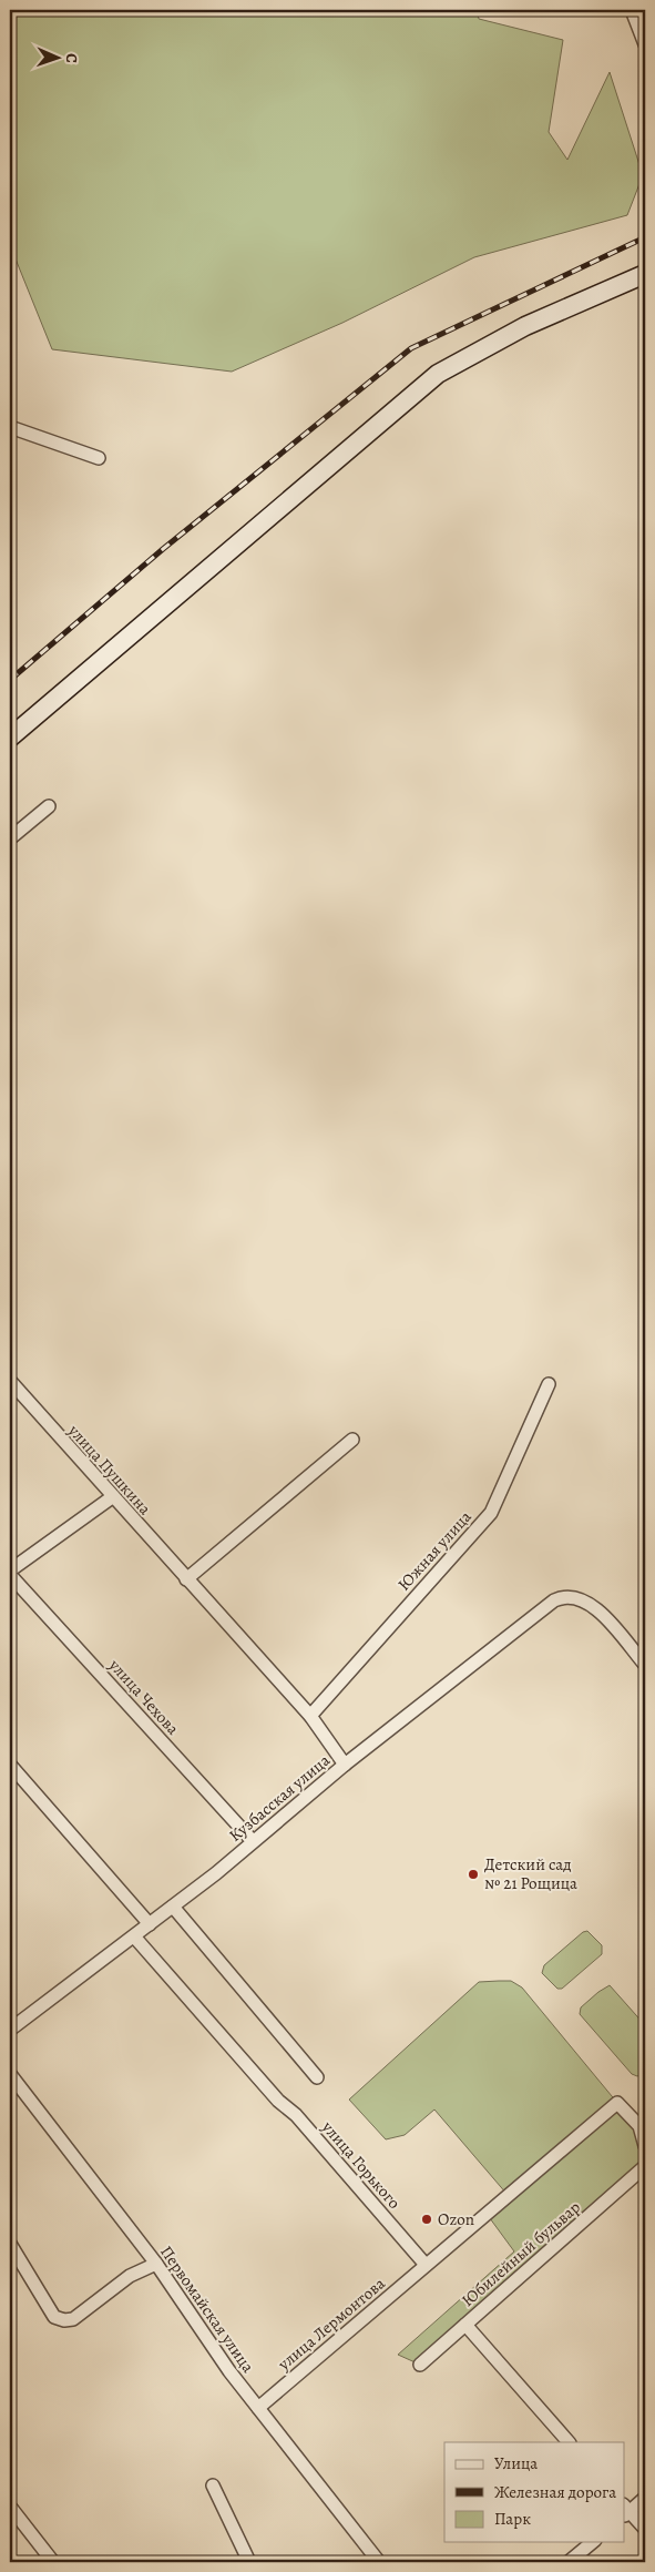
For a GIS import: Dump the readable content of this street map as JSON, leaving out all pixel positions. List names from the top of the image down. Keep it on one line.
{"streets":{"street":["улица Пушкина","Южная улица","улица Чехова","Кузбасская улица","улица Горького","Юбилейный бульвар","Первомайская улица","улица Лермонтова"]},"crossings":[["улица Пушкина","Южная улица"],["улица Пушкина","Кузбасская улица"],["улица Чехова","Кузбасская улица"],["Кузбасская улица","улица Горького"],["улица Горького","улица Лермонтова"],["Первомайская улица","улица Лермонтова"]],"places":["Детский сад № 21 Рощица","Ozon"],"legend":["Улица","Железная дорога","Парк"],"north":"right"}
